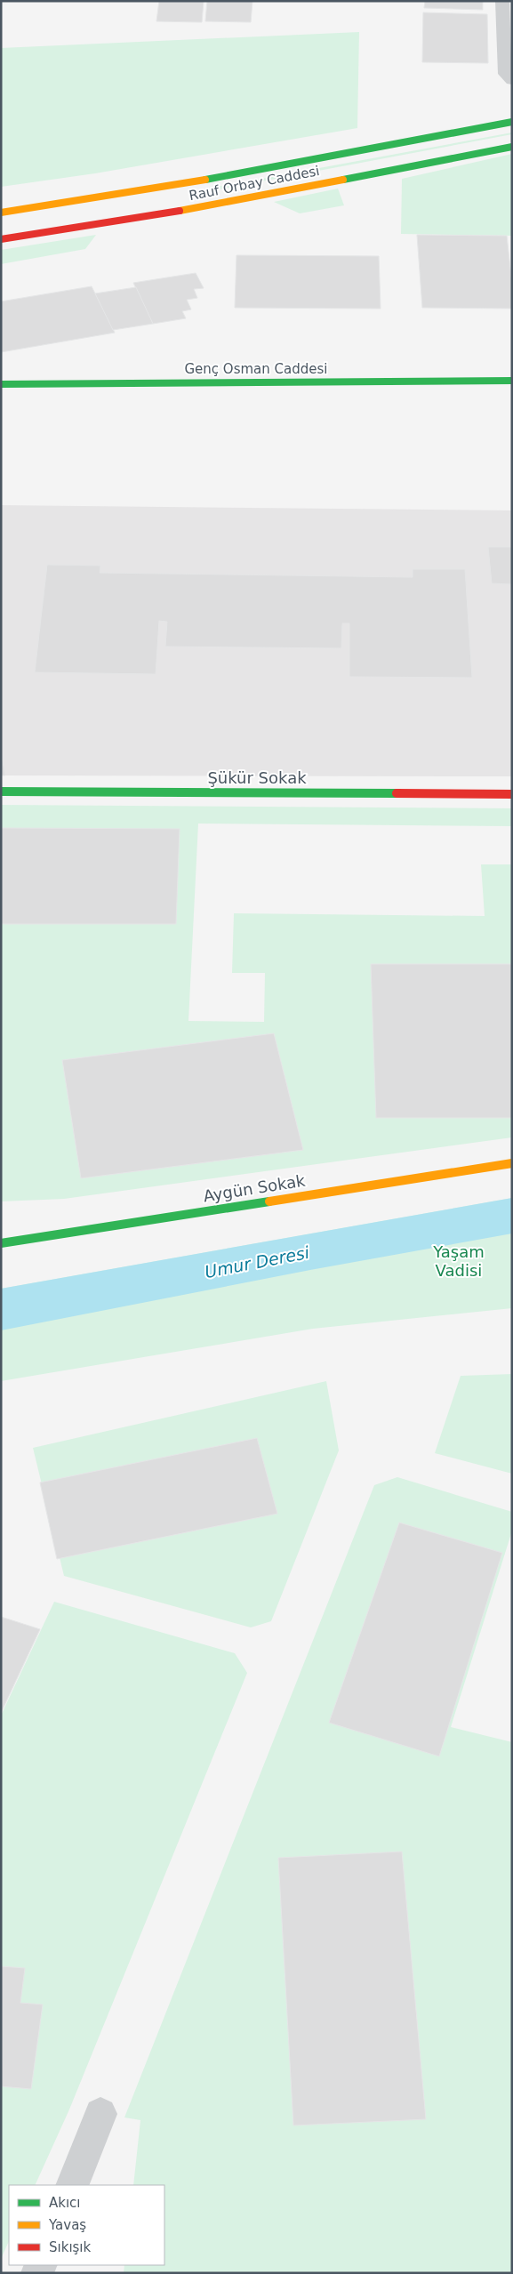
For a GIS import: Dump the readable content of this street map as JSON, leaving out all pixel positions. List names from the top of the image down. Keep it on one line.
{"streets":{"street":["Rauf Orbay Caddesi","Genç Osman Caddesi","Şükür Sokak","Aygün Sokak"]},"water":["Umur Deresi"],"parks":["Yaşam Vadisi"],"legend":["Akıcı","Yavaş","Sıkışık"]}
